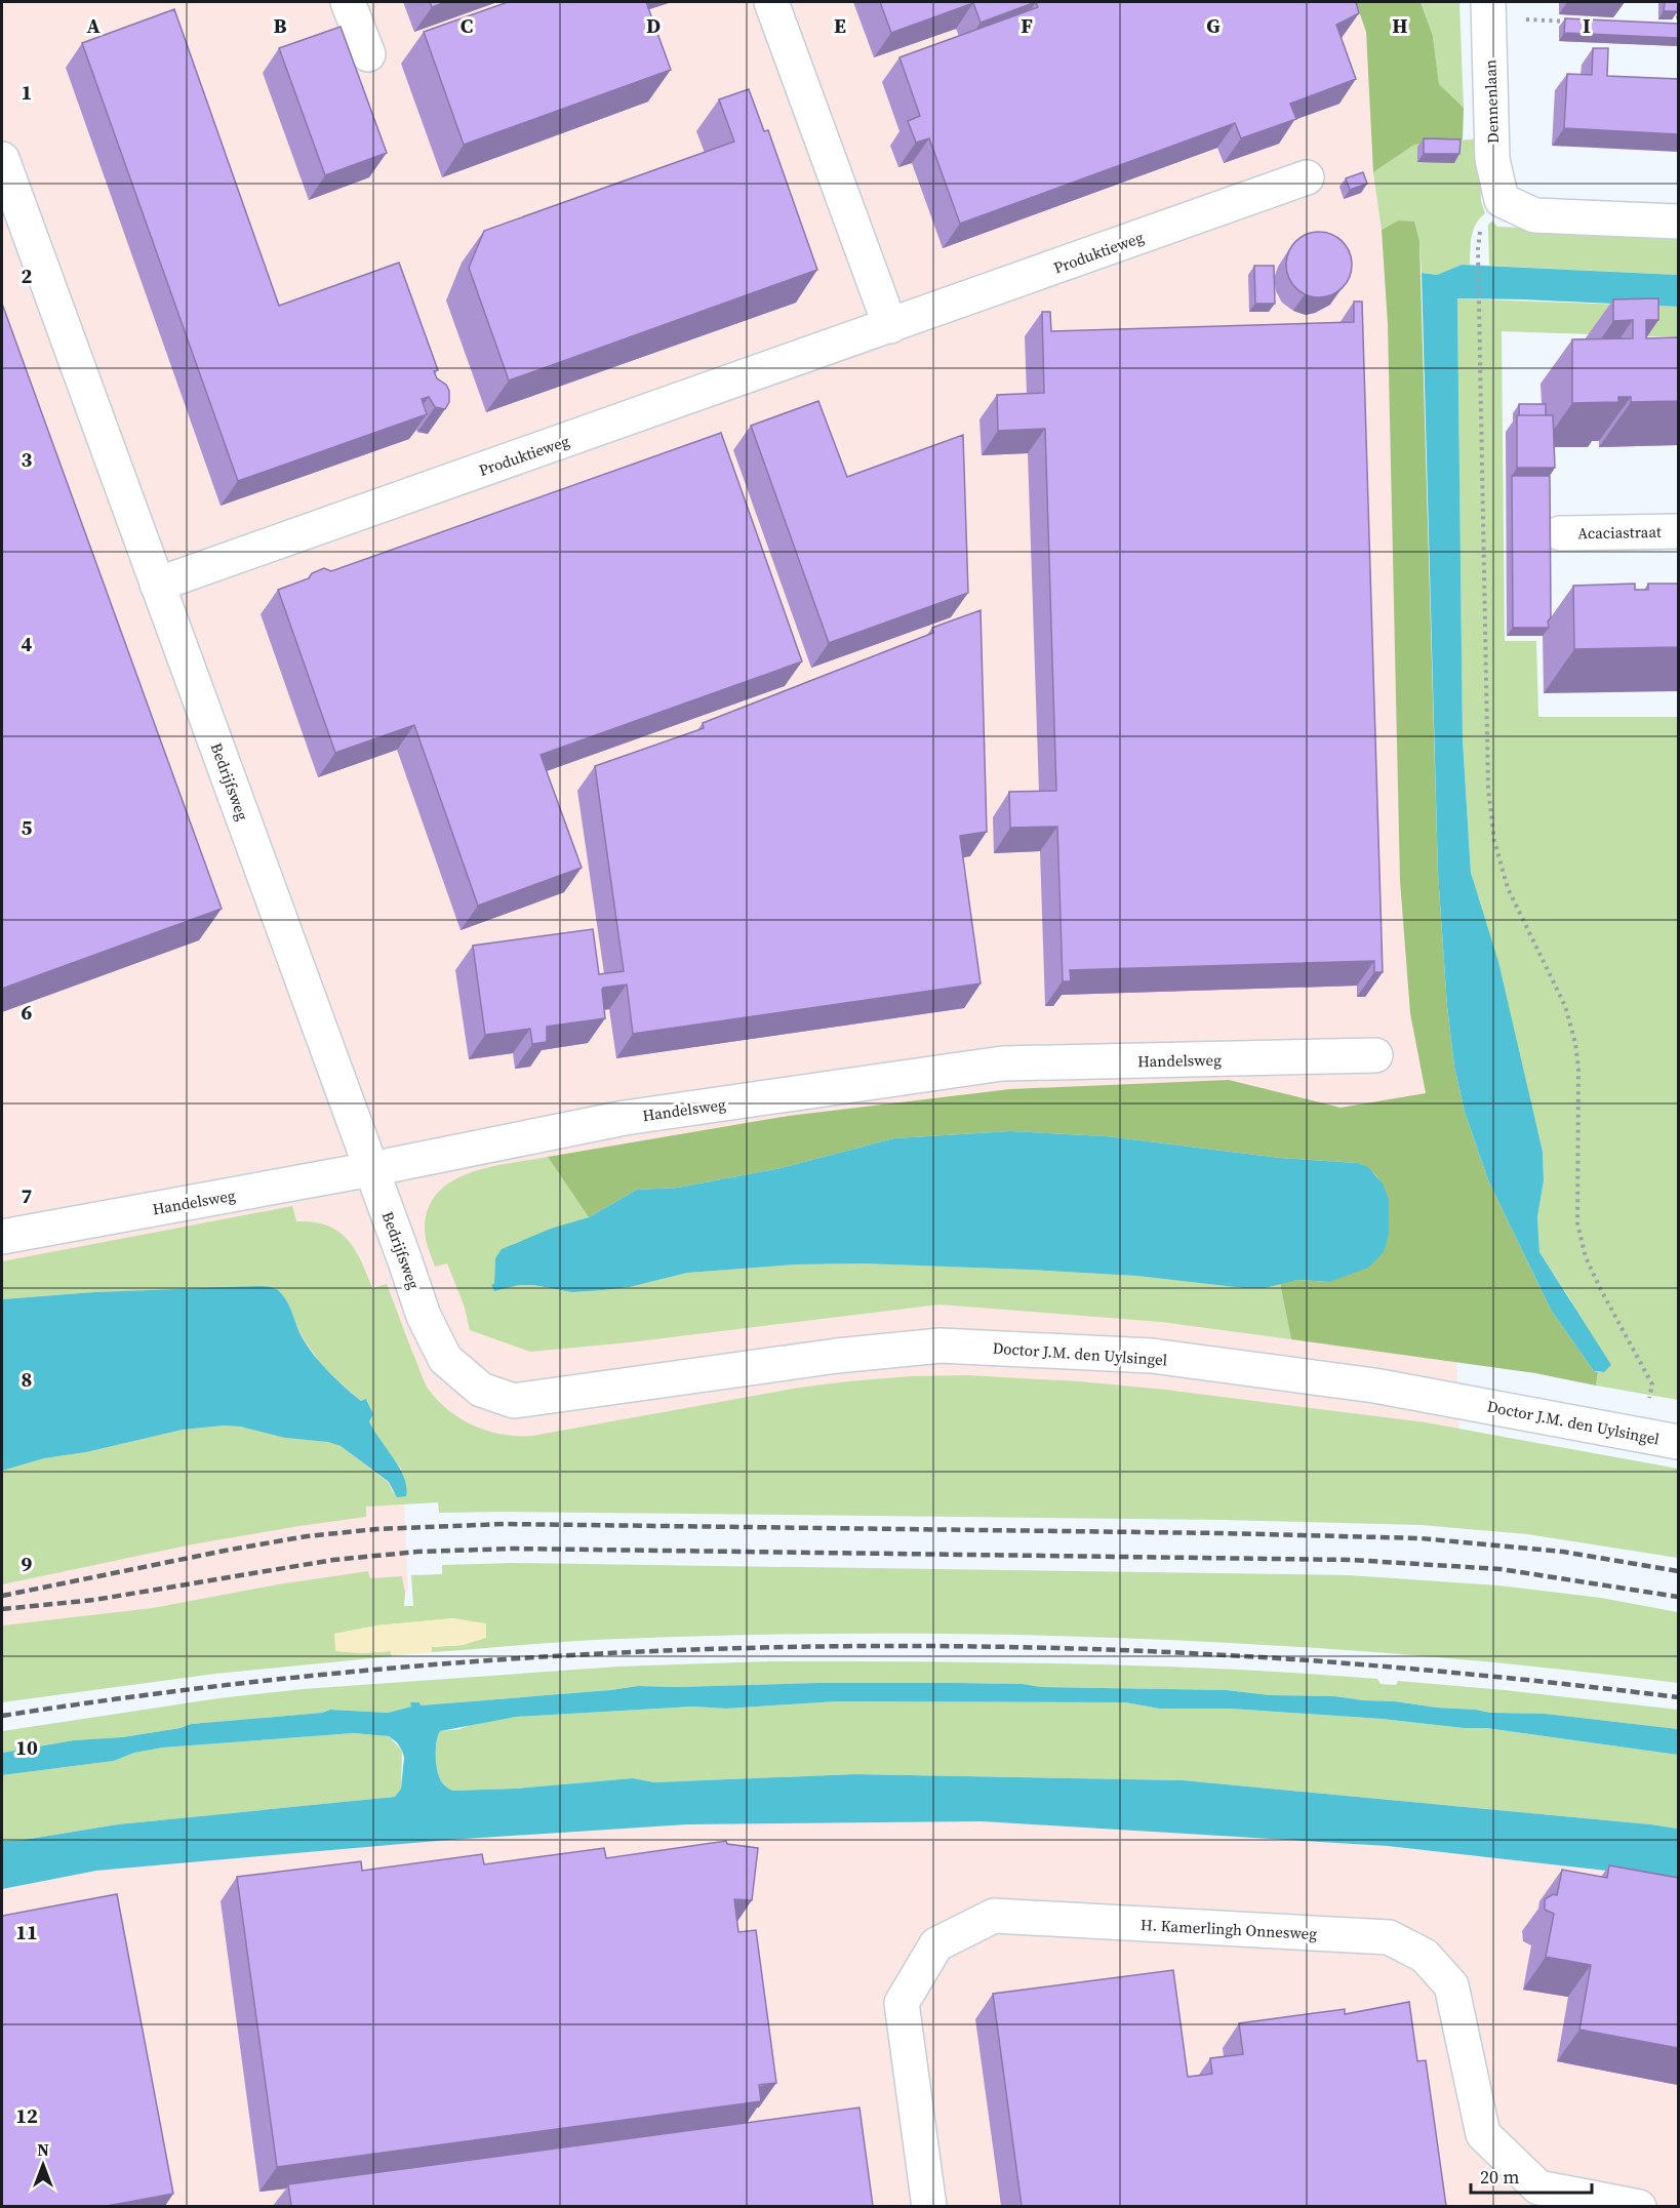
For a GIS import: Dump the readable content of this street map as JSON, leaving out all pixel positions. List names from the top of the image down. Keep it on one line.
{"streets":{"street":["Dennenlaan","Produktieweg","Acaciastraat","Bedrijfsweg","Handelsweg","Doctor J.M. den Uylsingel","H. Kamerlingh Onnesweg"]},"crossings":[["Produktieweg","Bedrijfsweg"],["Bedrijfsweg","Handelsweg"],["Bedrijfsweg","Doctor J.M. den Uylsingel"]],"scale_bar":"20 m","north":"top","grid":{"columns":["A","B","C","D","E","F","G","H","I"],"rows":["1","2","3","4","5","6","7","8","9","10","11","12"]}}
